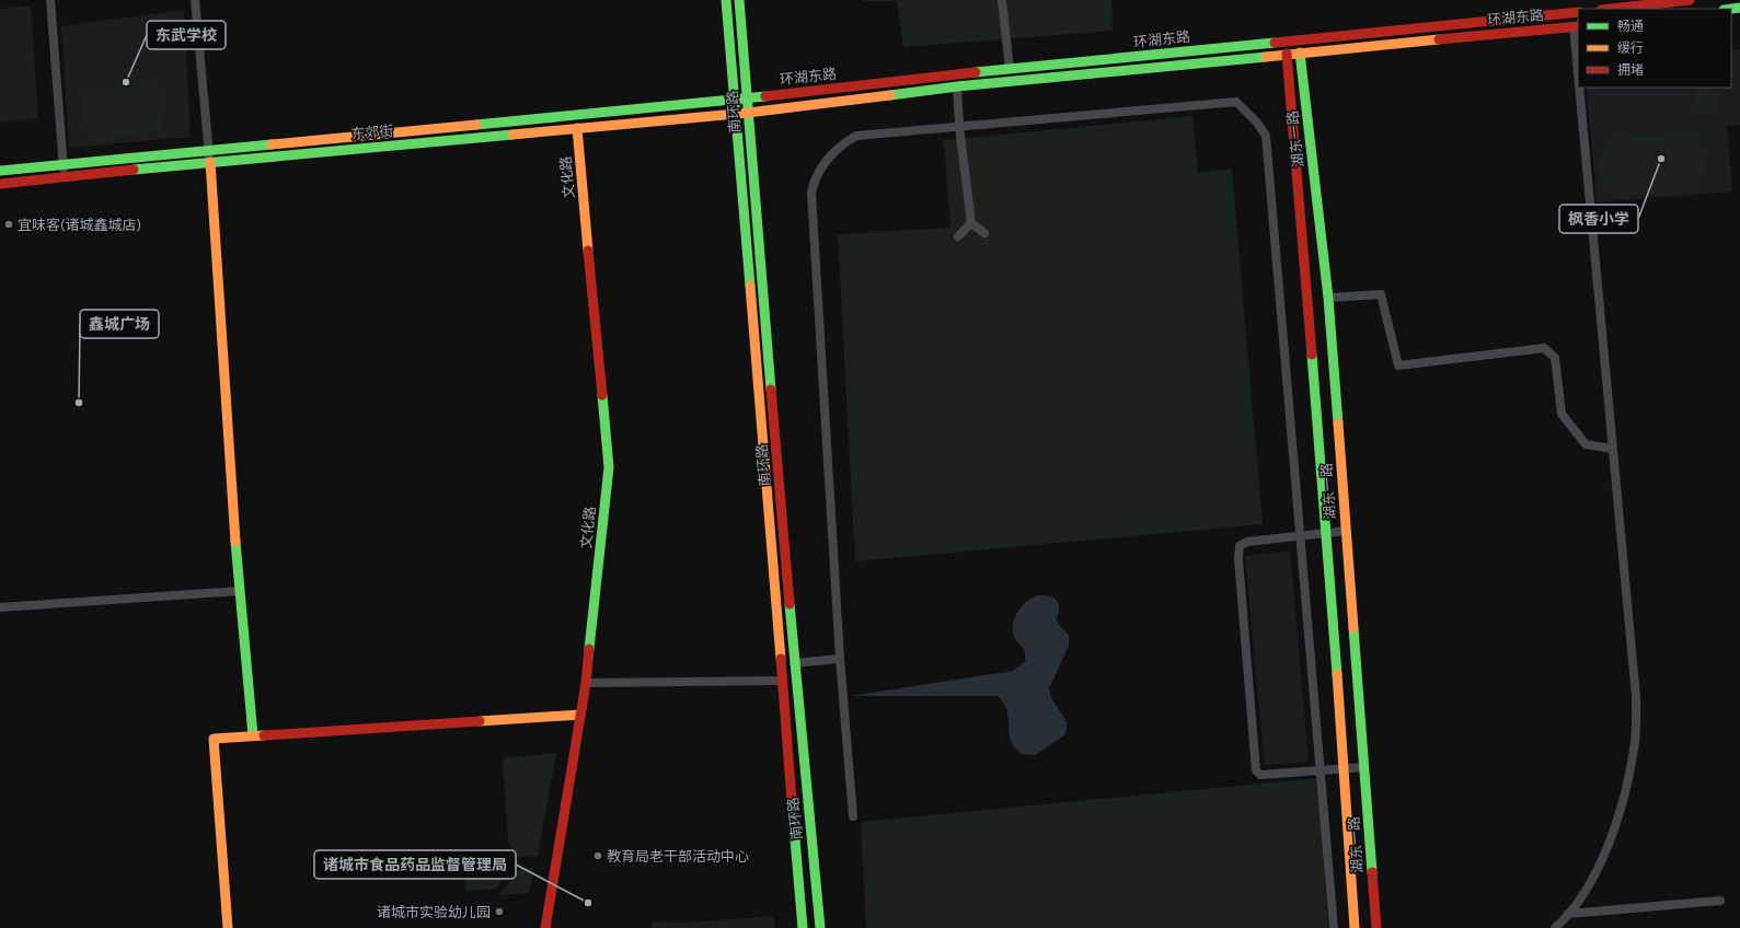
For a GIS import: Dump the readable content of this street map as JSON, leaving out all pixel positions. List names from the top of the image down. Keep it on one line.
{"streets":{"main road":["环湖东路","南环路","东郊街","湖东一路","文化路"]},"crossings":[["环湖东路","南环路"],["环湖东路","东郊街"],["环湖东路","湖东一路"],["南环路","东郊街"],["东郊街","文化路"]],"places":["东武学校","枫香小学","宜味客(诸城鑫城店)","鑫城广场","教育局老干部活动中心","诸城市食品药品监督管理局","诸城市实验幼儿园"],"legend":["畅通","缓行","拥堵"]}
